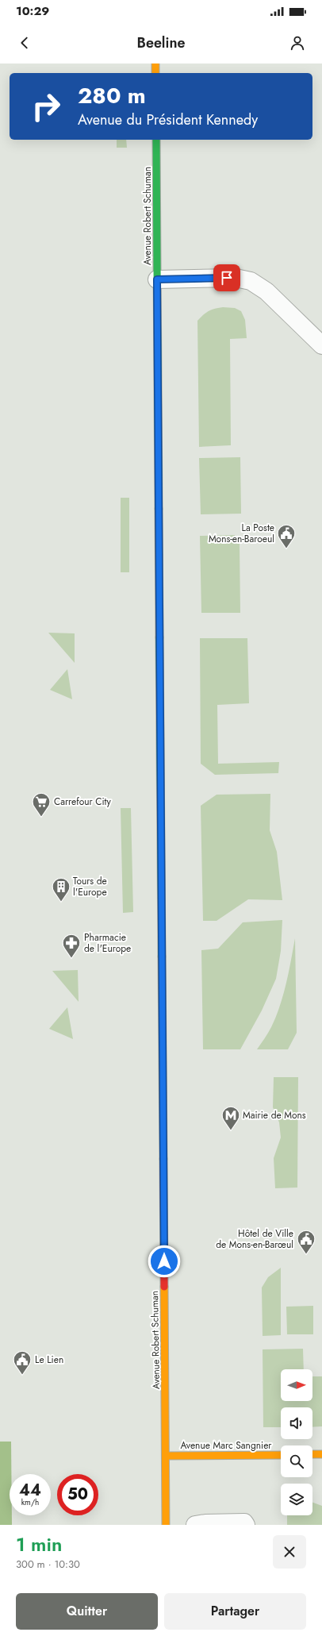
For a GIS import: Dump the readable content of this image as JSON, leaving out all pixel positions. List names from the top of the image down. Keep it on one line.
{"streets":{"main road":["Avenue Robert Schuman","Avenue Marc Sangnier"]},"crossings":[["Avenue Robert Schuman","Avenue Marc Sangnier"]],"places":{"public building":["La Poste Mons-en-Baroeul","Hôtel de Ville de Mons-en-Barœul","Le Lien"],"supermarket":["Carrefour City"],"building":["Tours de l'Europe"],"pharmacy":["Pharmacie de l'Europe"],"metro station":["Mairie de Mons"]},"north":"right","page":{"status":"10:29","header":"Beeline","turn":["280 m","Avenue du Président Kennedy"],"speed":"44 km/h","limit":"50","heading":["1 min","300 m · 10:30"],"buttons":["Quitter","Partager"]}}
